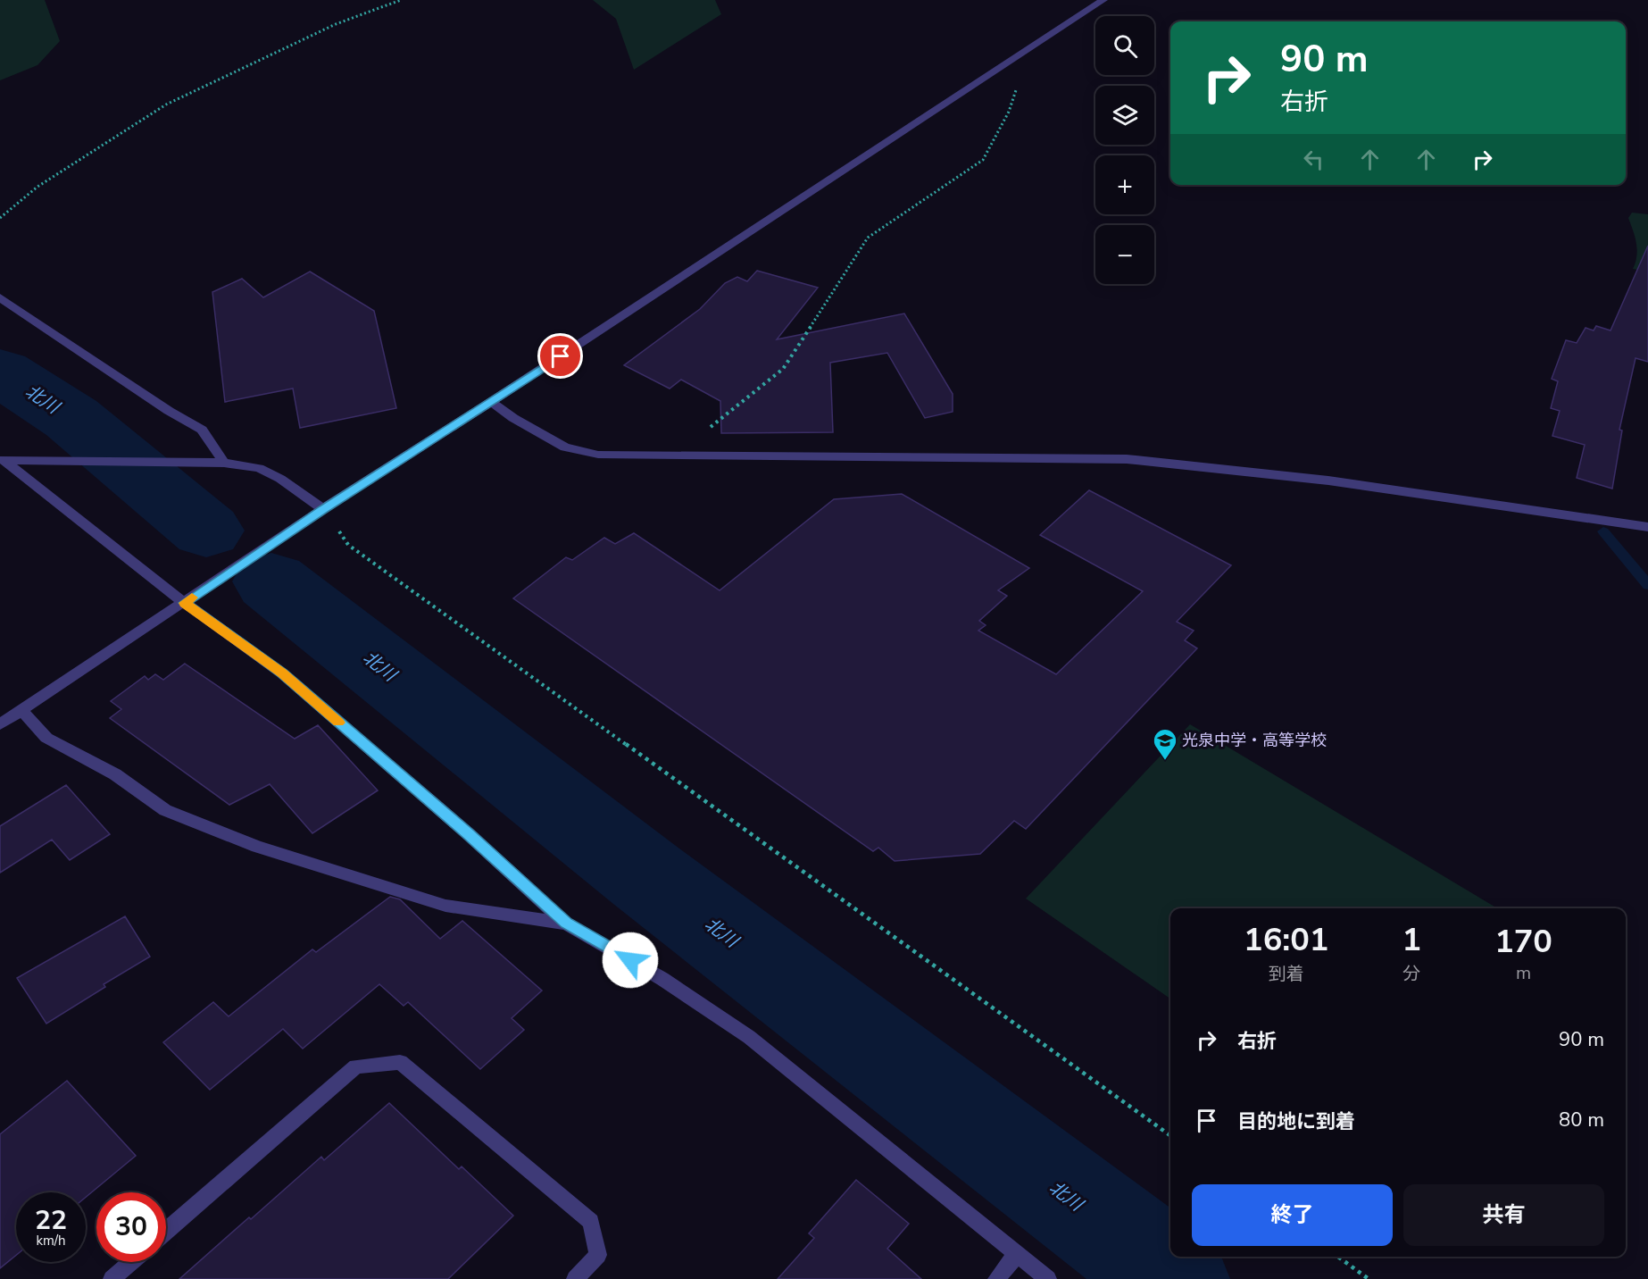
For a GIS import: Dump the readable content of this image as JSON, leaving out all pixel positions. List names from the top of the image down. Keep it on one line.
{"water":["北川"],"places":{"school or university":["光泉中学・高等学校"]},"page":{"map_buttons":["+","−"],"turn":["90 m","右折"],"eta":["16:01","到着","1","分","170","m"],"list":[{"name":"右折","value":"90 m"},{"name":"目的地に到着","value":"80 m"}],"buttons":["終了","共有"],"speed":"22 km/h","limit":"30"}}
